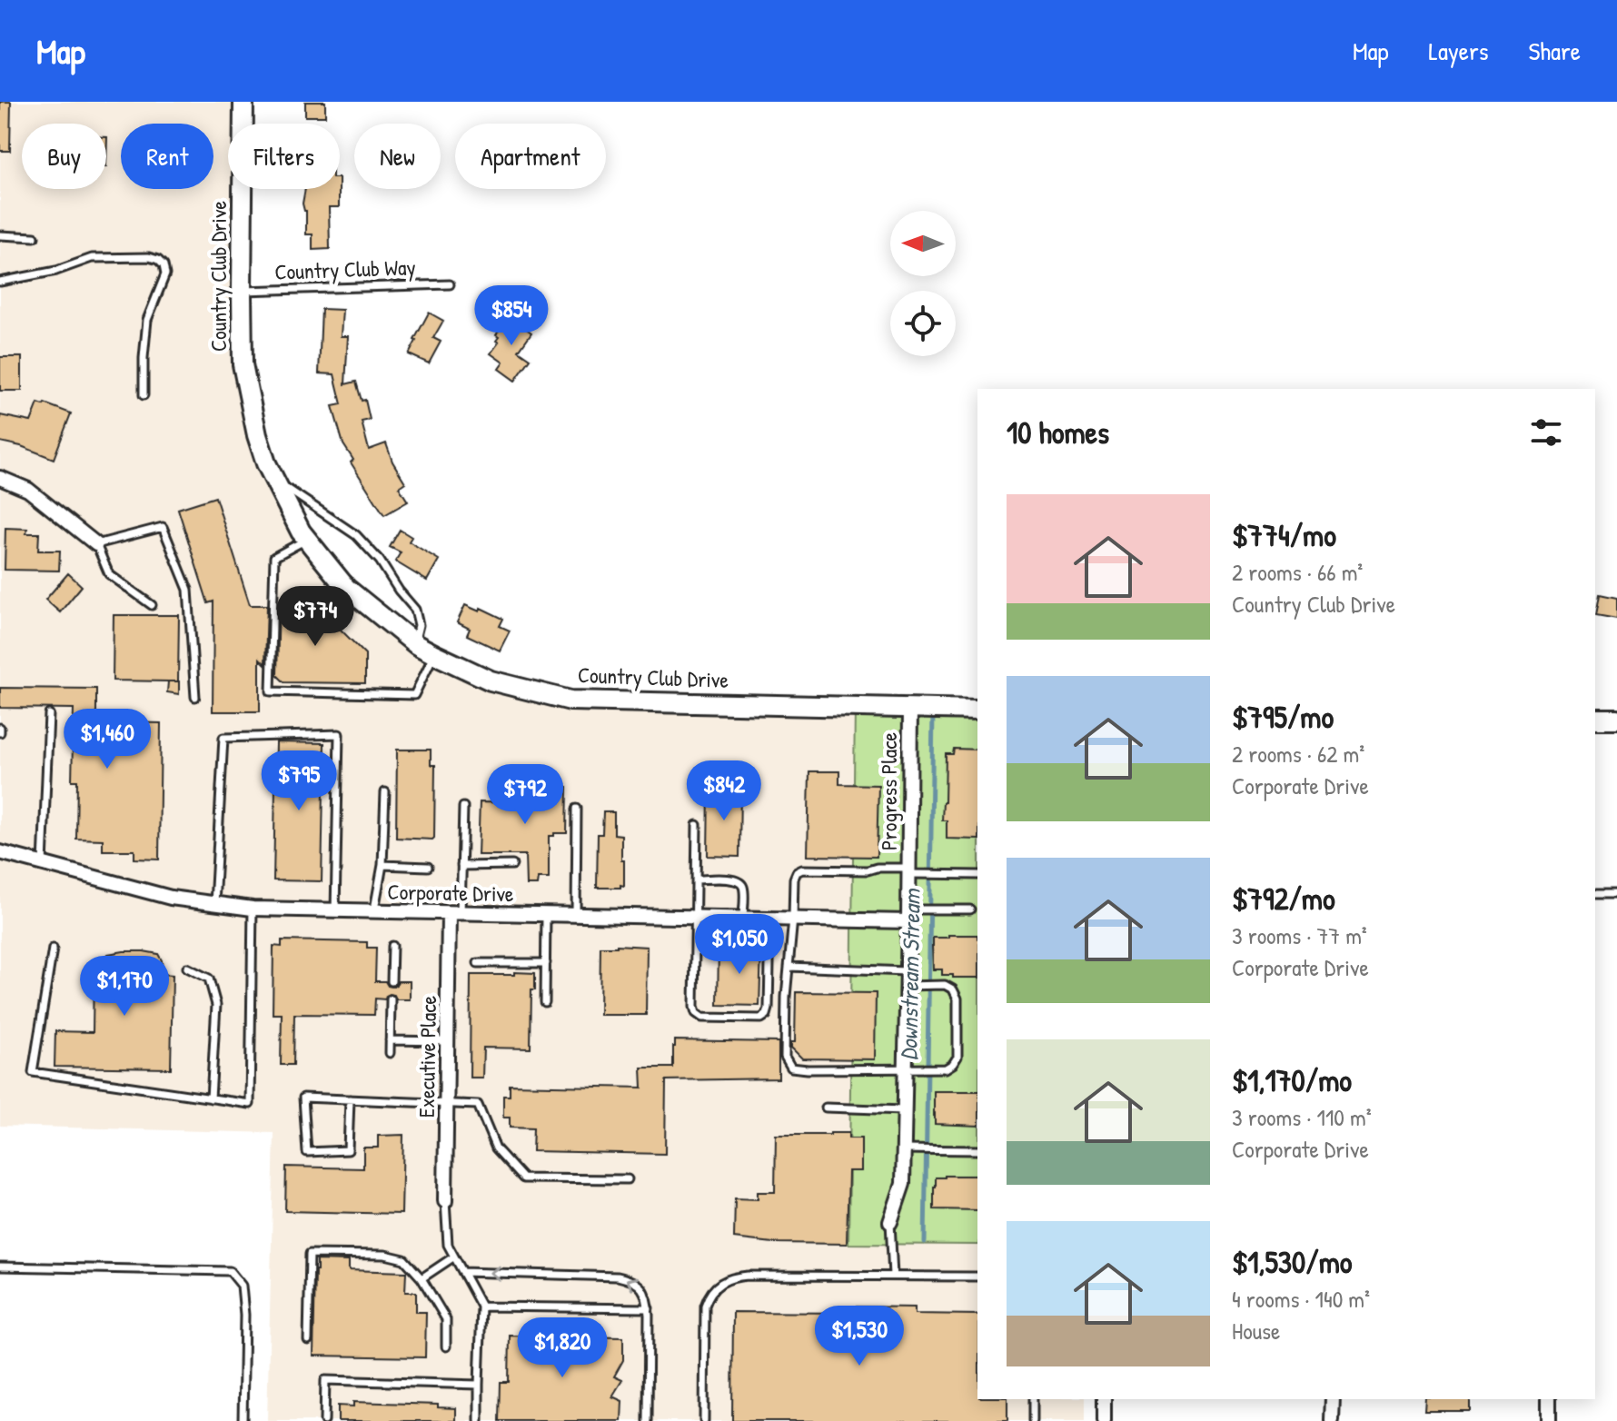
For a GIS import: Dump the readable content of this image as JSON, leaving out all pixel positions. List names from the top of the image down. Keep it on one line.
{"streets":{"street":["Country Club Drive","Progress Place","Corporate Drive","Executive Place"],"lane":["Country Club Way"]},"crossings":[["Country Club Way","Country Club Drive"],["Country Club Drive","Progress Place"],["Progress Place","Corporate Drive"],["Corporate Drive","Executive Place"]],"water":["Downstream Stream"],"north":"left","page":{"header":"Map","nav":["Map","Layers","Share"],"chip":["Buy","Rent","Filters","New","Apartment"],"price":["$854","$774","$1,460","$795","$842","$792","$1,050","$1,170","$1,530","$1,820"],"heading":"10 homes","list":[{"name":"$774/mo","note":"2 rooms · 66 m² · Country Club Drive"},{"name":"$795/mo","note":"2 rooms · 62 m² · Corporate Drive"},{"name":"$792/mo","note":"3 rooms · 77 m² · Corporate Drive"},{"name":"$1,170/mo","note":"3 rooms · 110 m² · Corporate Drive"},{"name":"$1,530/mo","note":"4 rooms · 140 m² · House"}]}}
